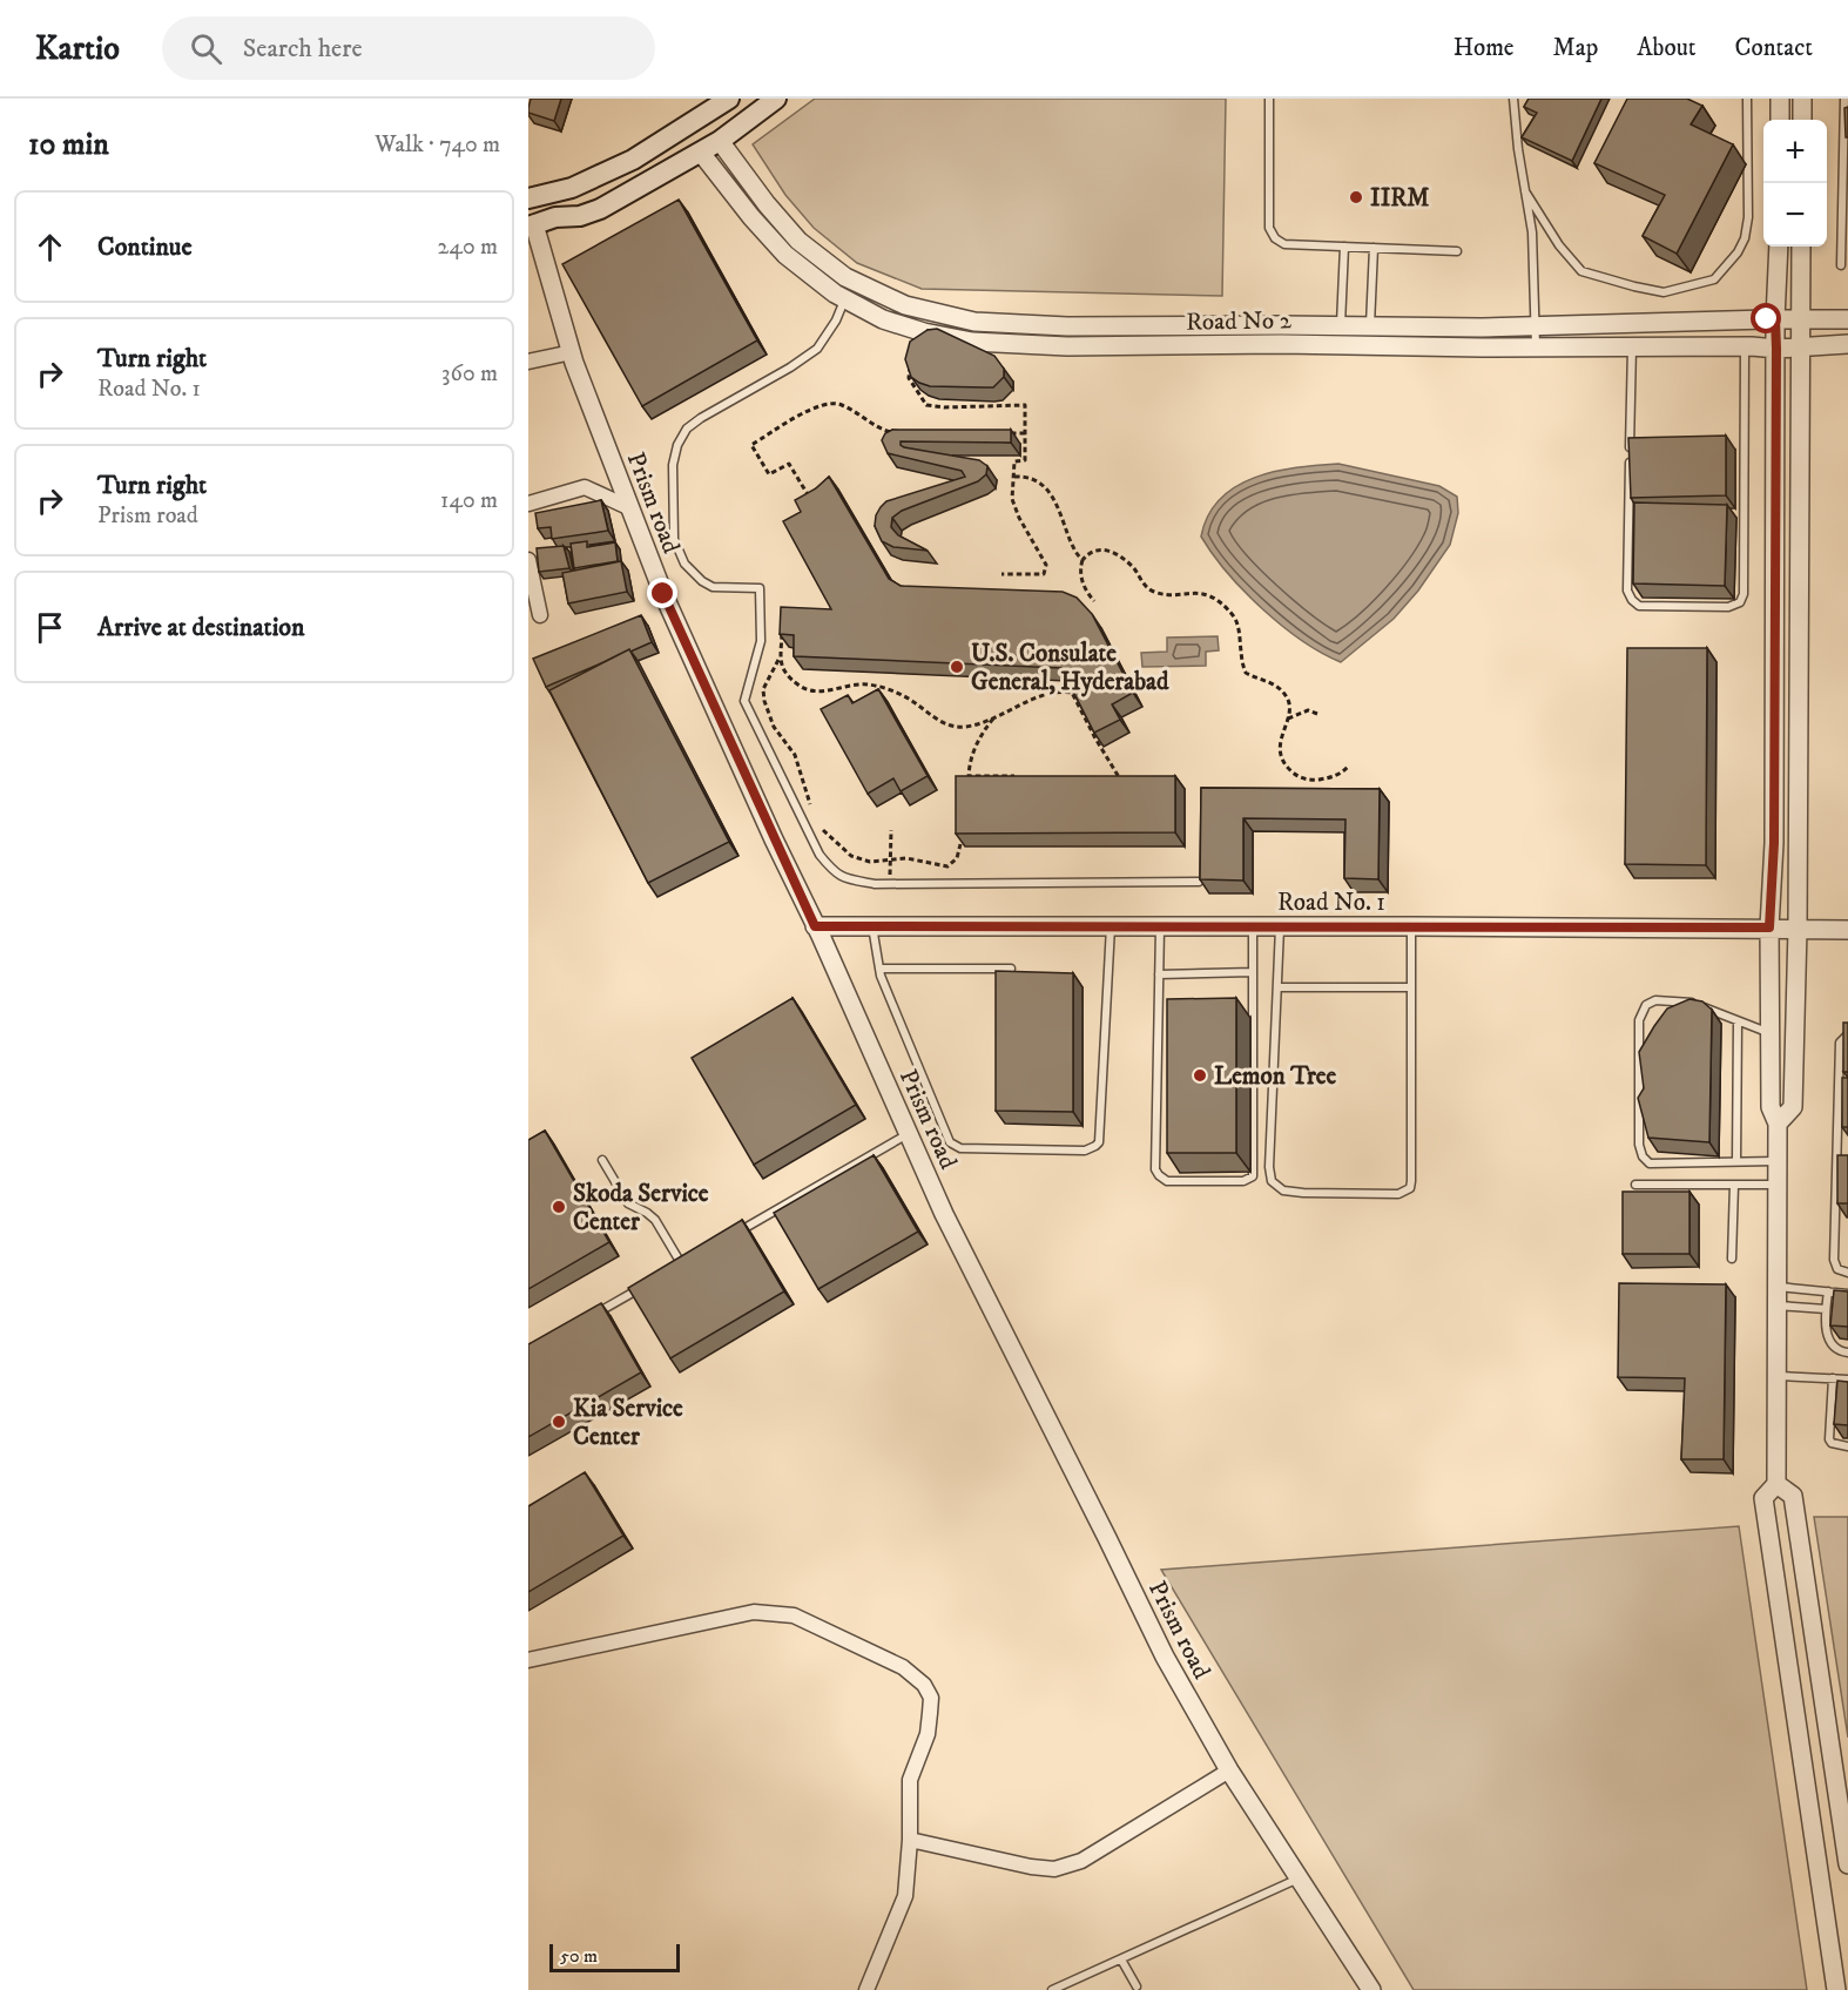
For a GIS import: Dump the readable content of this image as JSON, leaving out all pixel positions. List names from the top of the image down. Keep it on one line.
{"streets":{"street":["Road No 2","Prism road","Road No. 1"]},"crossings":[["Prism road","Road No. 1"]],"places":["IIRM","U.S. Consulate General, Hyderabad","Lemon Tree","Skoda Service Center","Kia Service Center"],"scale_bar":"50 m","page":{"header":"Kartio","search":"Search here","nav":["Home","Map","About","Contact"],"heading":["10 min","Walk · 740 m"],"map_buttons":["+","−"],"list":[["Continue","240 m"],["Turn right","Road No. 1","360 m"],["Turn right","Prism road","140 m"],"Arrive at destination"],"scale":"50 m"}}
